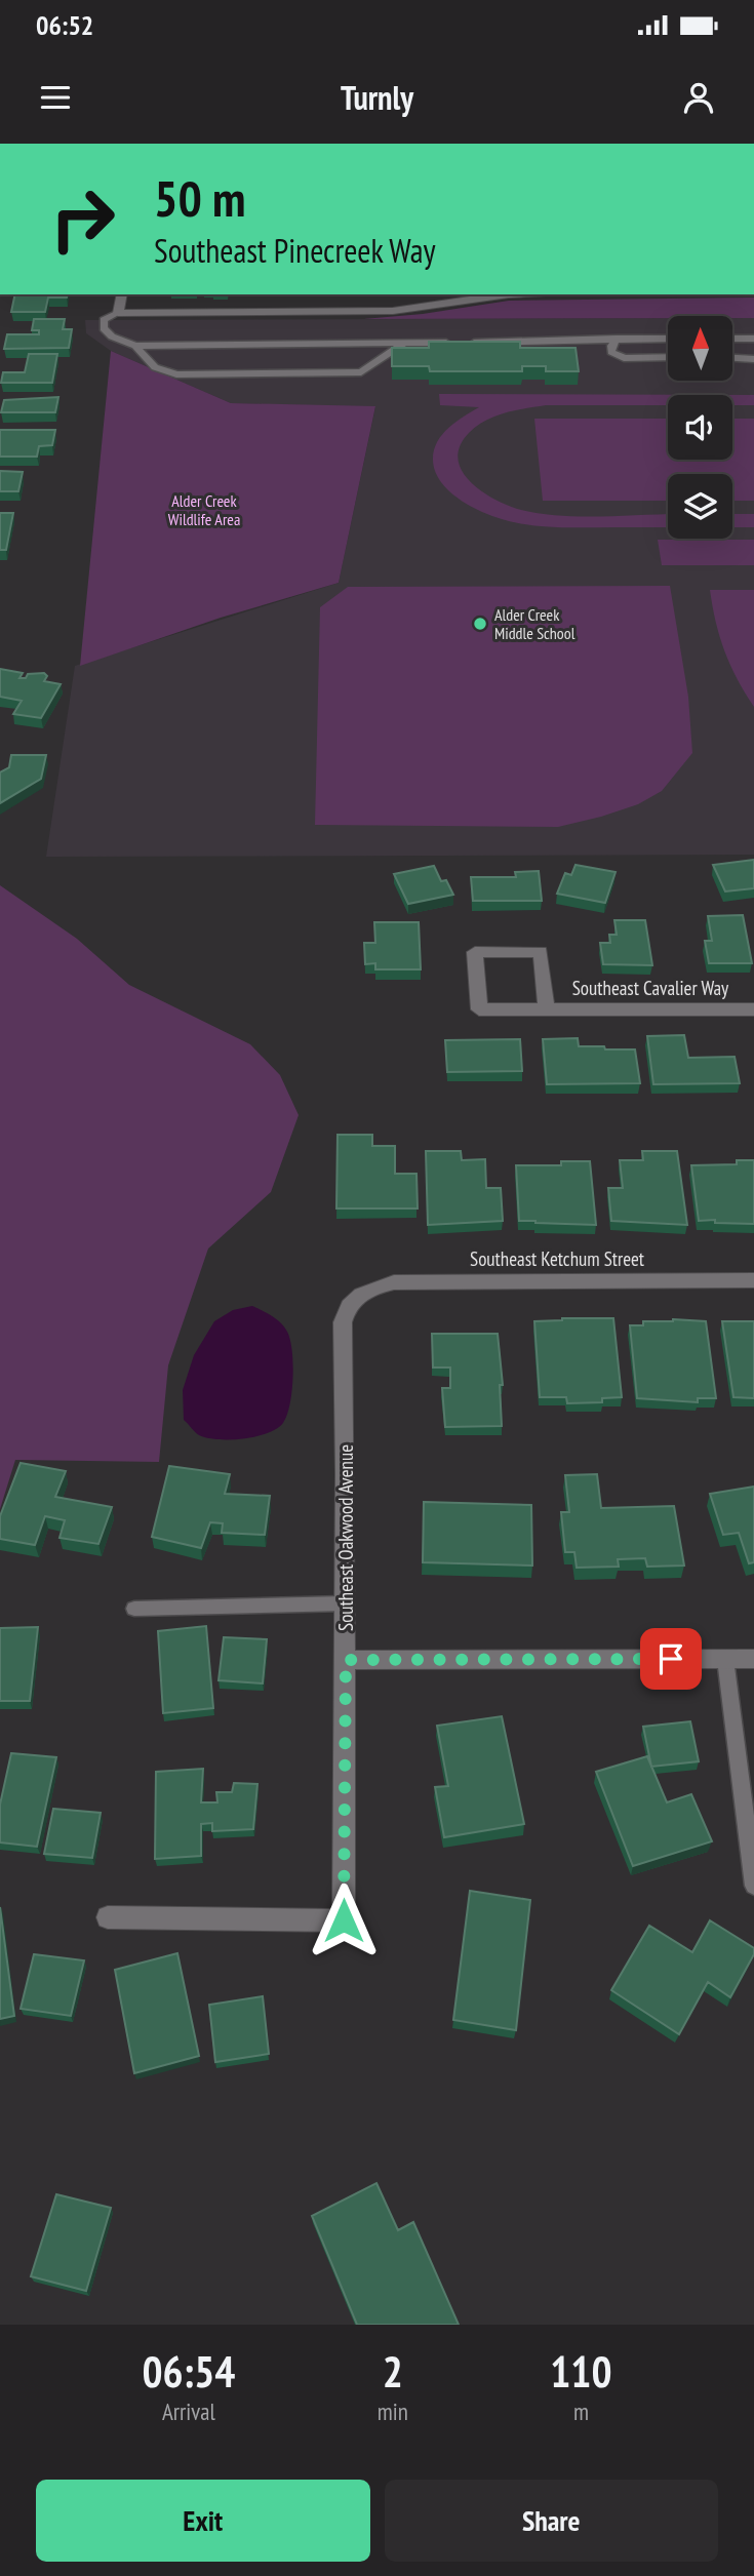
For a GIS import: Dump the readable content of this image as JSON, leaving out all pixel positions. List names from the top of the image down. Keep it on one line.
{"streets":{"street":["Southeast Cavalier Way","Southeast Ketchum Street","Southeast Oakwood Avenue"]},"crossings":[["Southeast Ketchum Street","Southeast Oakwood Avenue"]],"parks":["Alder Creek Wildlife Area"],"places":["Alder Creek Middle School"],"north":"top","page":{"status":"06:52","header":"Turnly","turn":["50 m","Southeast Pinecreek Way"],"eta":["06:54","Arrival","2","min","110","m"],"buttons":["Exit","Share"]}}
